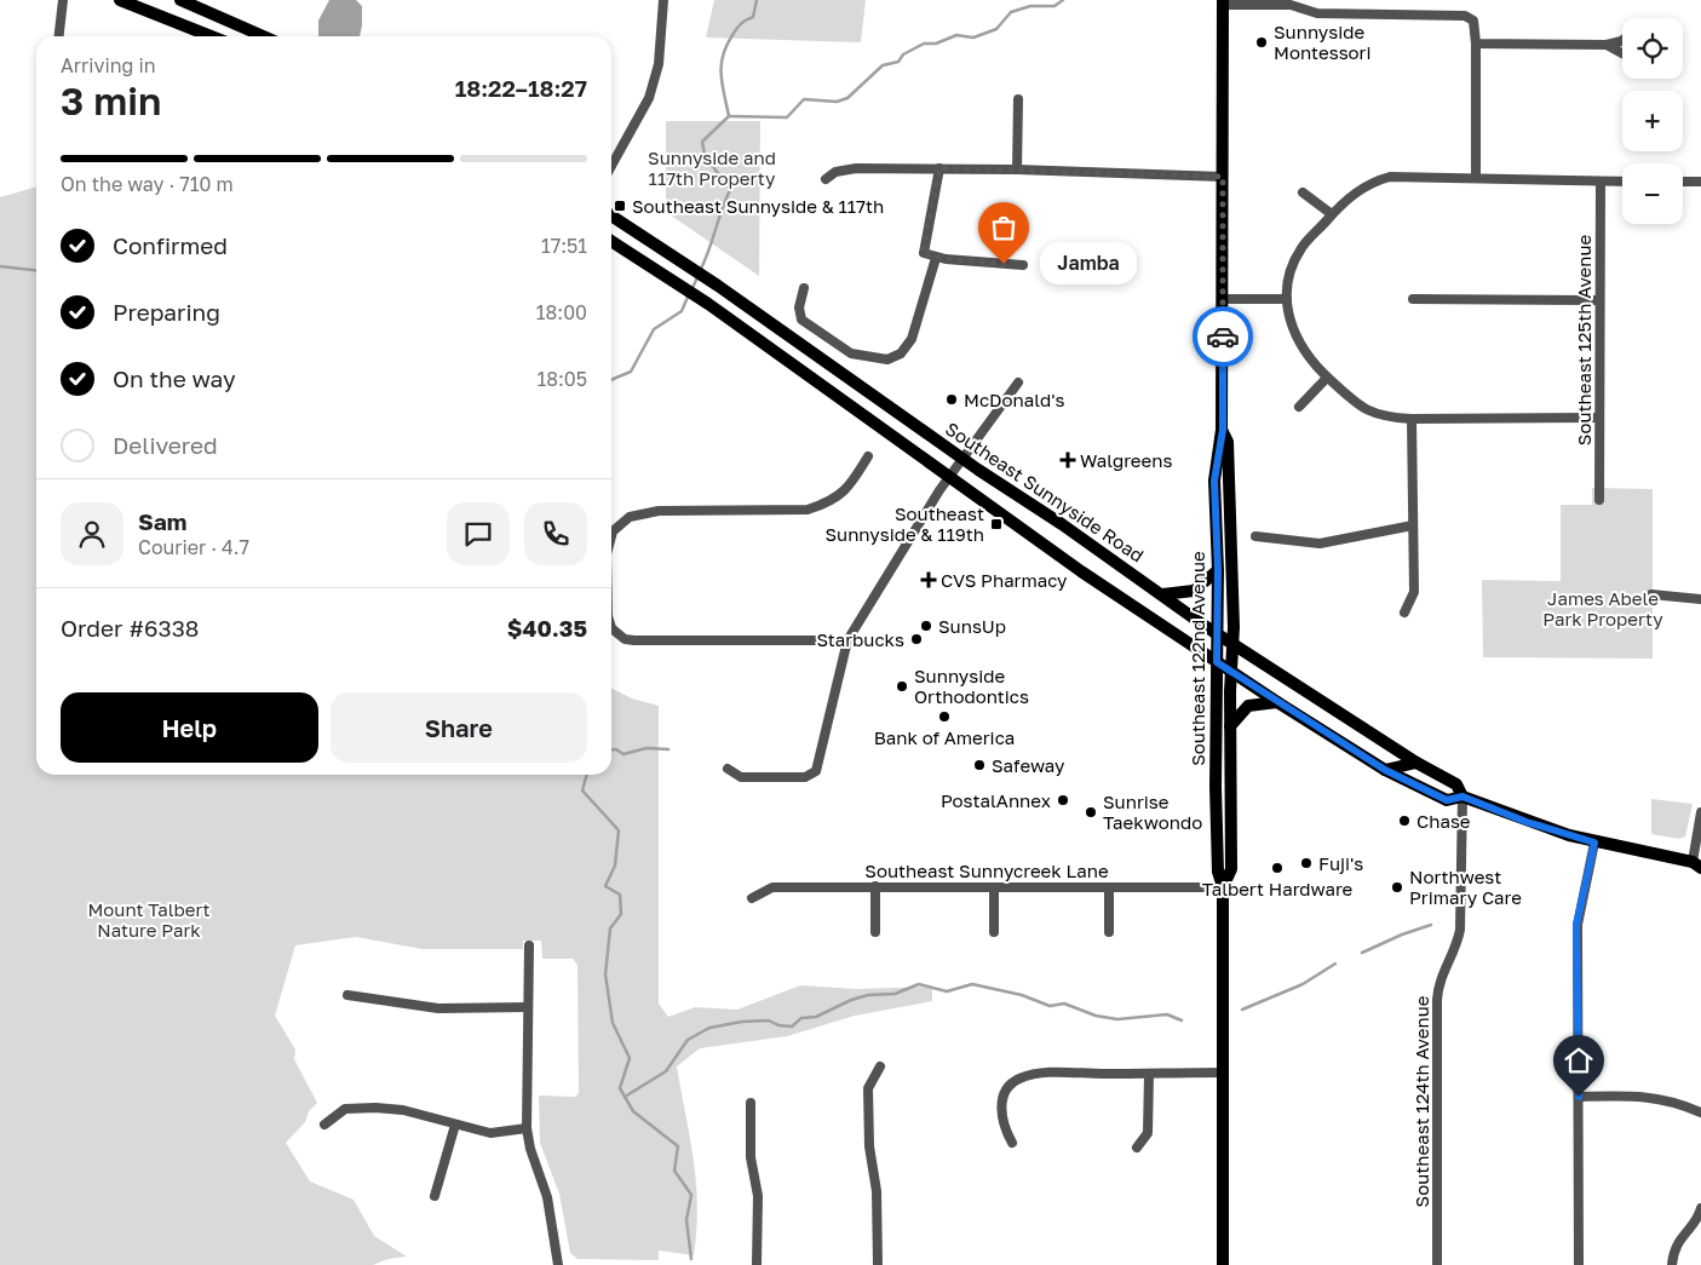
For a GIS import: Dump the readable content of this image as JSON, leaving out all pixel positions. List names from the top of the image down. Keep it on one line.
{"streets":{"main road":["Southeast Sunnyside Road","Southeast 122nd Avenue"],"street":["Southeast 125th Avenue","Southeast Sunnycreek Lane","Southeast 124th Avenue"]},"crossings":[["Southeast Sunnyside Road","Southeast 122nd Avenue"],["Southeast Sunnyside Road","Southeast 124th Avenue"],["Southeast 122nd Avenue","Southeast Sunnycreek Lane"]],"parks":["Sunnyside and 117th Property","James Abele Park Property","Mount Talbert Nature Park"],"places":{"other":["Sunnyside Montessori","Jamba","McDonald's","SunsUp","Starbucks","Sunnyside Orthodontics","Bank of America","Safeway","PostalAnnex","Sunrise Taekwondo","Chase","Fuji's","Talbert Hardware","Northwest Primary Care"],"transit":["Southeast Sunnyside & 117th","Southeast Sunnyside & 119th"],"health":["Walgreens","CVS Pharmacy"]},"page":{"map_buttons":["+","−"],"heading":["3 min","Arriving in","18:22–18:27"],"panel":["Sam","Courier · 4.7","Order #6338","$40.35"],"bar":"On the way · 710 m","list":[["Confirmed","17:51"],["Preparing","18:00"],["On the way","18:05"],"Delivered"],"bubble":"Jamba","buttons":["Help","Share"]}}
